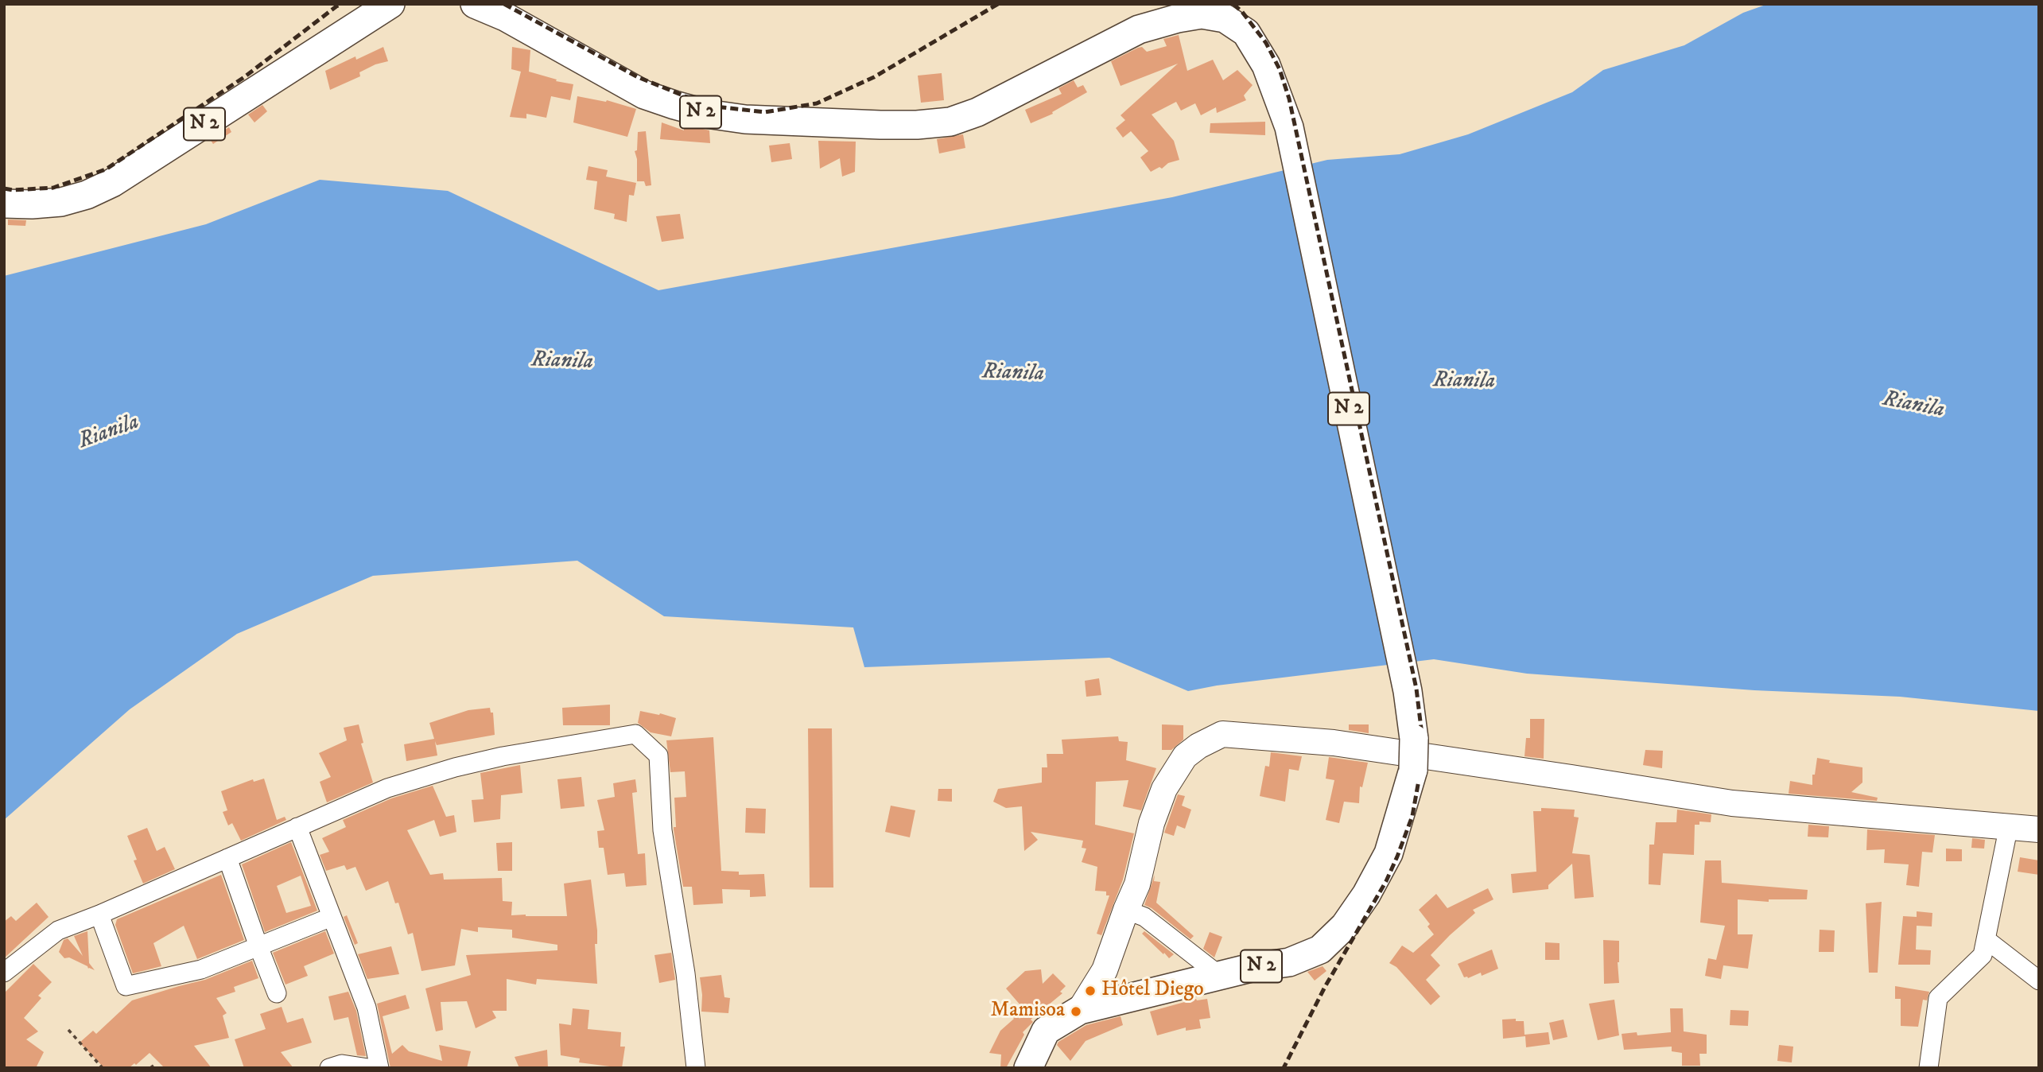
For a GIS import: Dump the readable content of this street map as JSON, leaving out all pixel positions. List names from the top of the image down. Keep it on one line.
{"streets":{"main road":["N 2"]},"water":["Rianila"],"places":["Hôtel Diego","Mamisoa"]}
